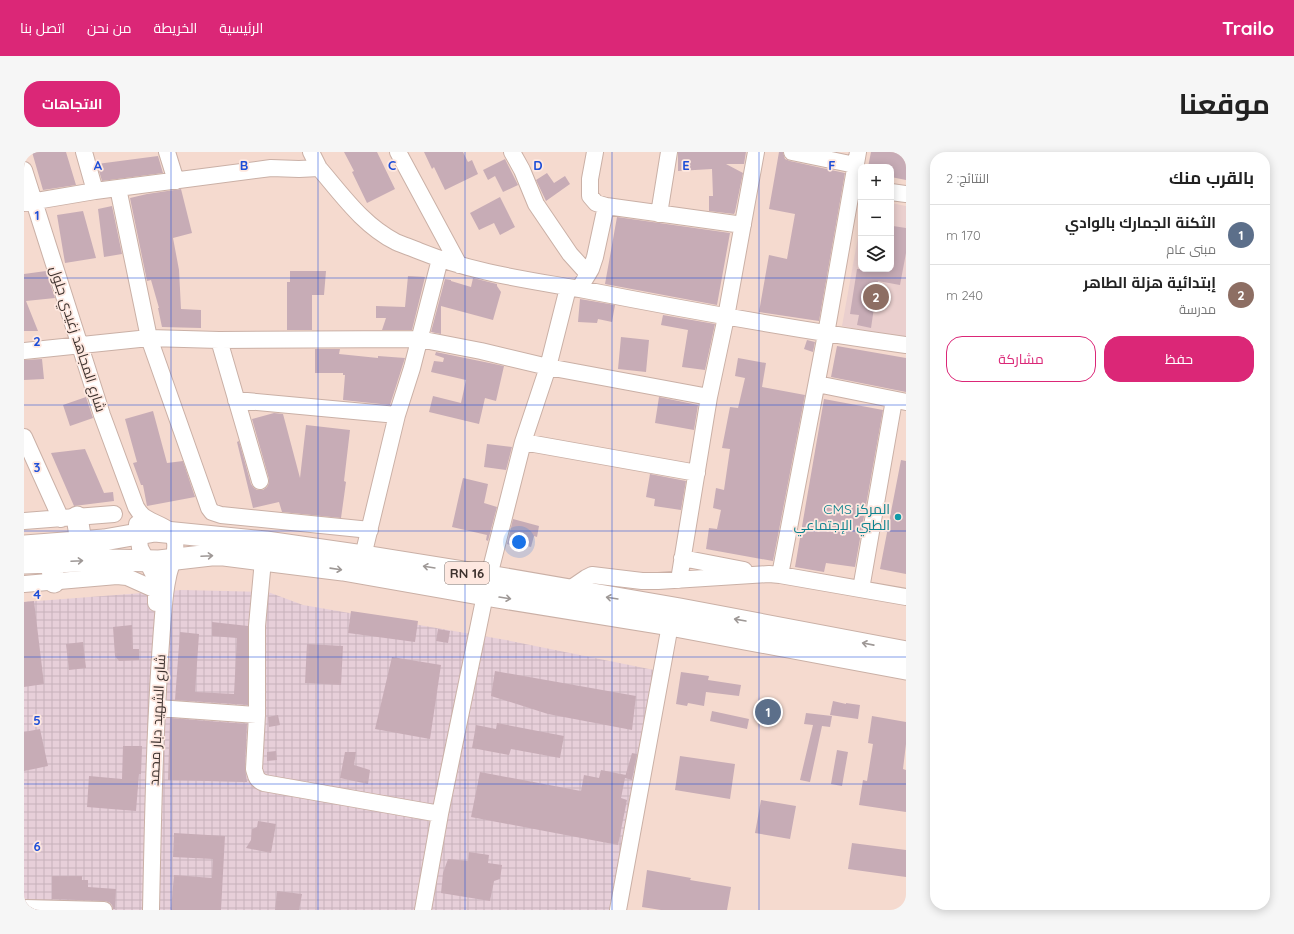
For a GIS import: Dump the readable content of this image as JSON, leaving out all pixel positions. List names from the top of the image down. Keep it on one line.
{"streets":{"main road":["RN 16"],"street":["شارع المجاهد زغيدي جلول","شارع الشهيد دبار محمد"]},"crossings":[["شارع المجاهد زغيدي جلول","RN 16"],["شارع المجاهد زغيدي جلول","شارع الشهيد دبار محمد"],["RN 16","شارع الشهيد دبار محمد"]],"places":["CMS المركز الطبي الإجتماعي"],"page":{"header":"Trailo","nav":["الرئيسية","الخريطة","من نحن","اتصل بنا"],"title":"موقعنا","buttons":["الاتجاهات",["حفظ","مشاركة"]],"heading":["بالقرب منك","النتائج: 2"],"map_buttons":["+","−"],"list":[{"mark":"1","name":"الثكنة الجمارك بالوادي","note":"مبنى عام","value":"170 m"},{"mark":"2","name":"إبتدائية هزلة الطاهر","note":"مدرسة","value":"240 m"}],"pins":["2","1"]},"grid":{"columns":["A","B","C","D","E","F"],"rows":["1","2","3","4","5","6"]}}
